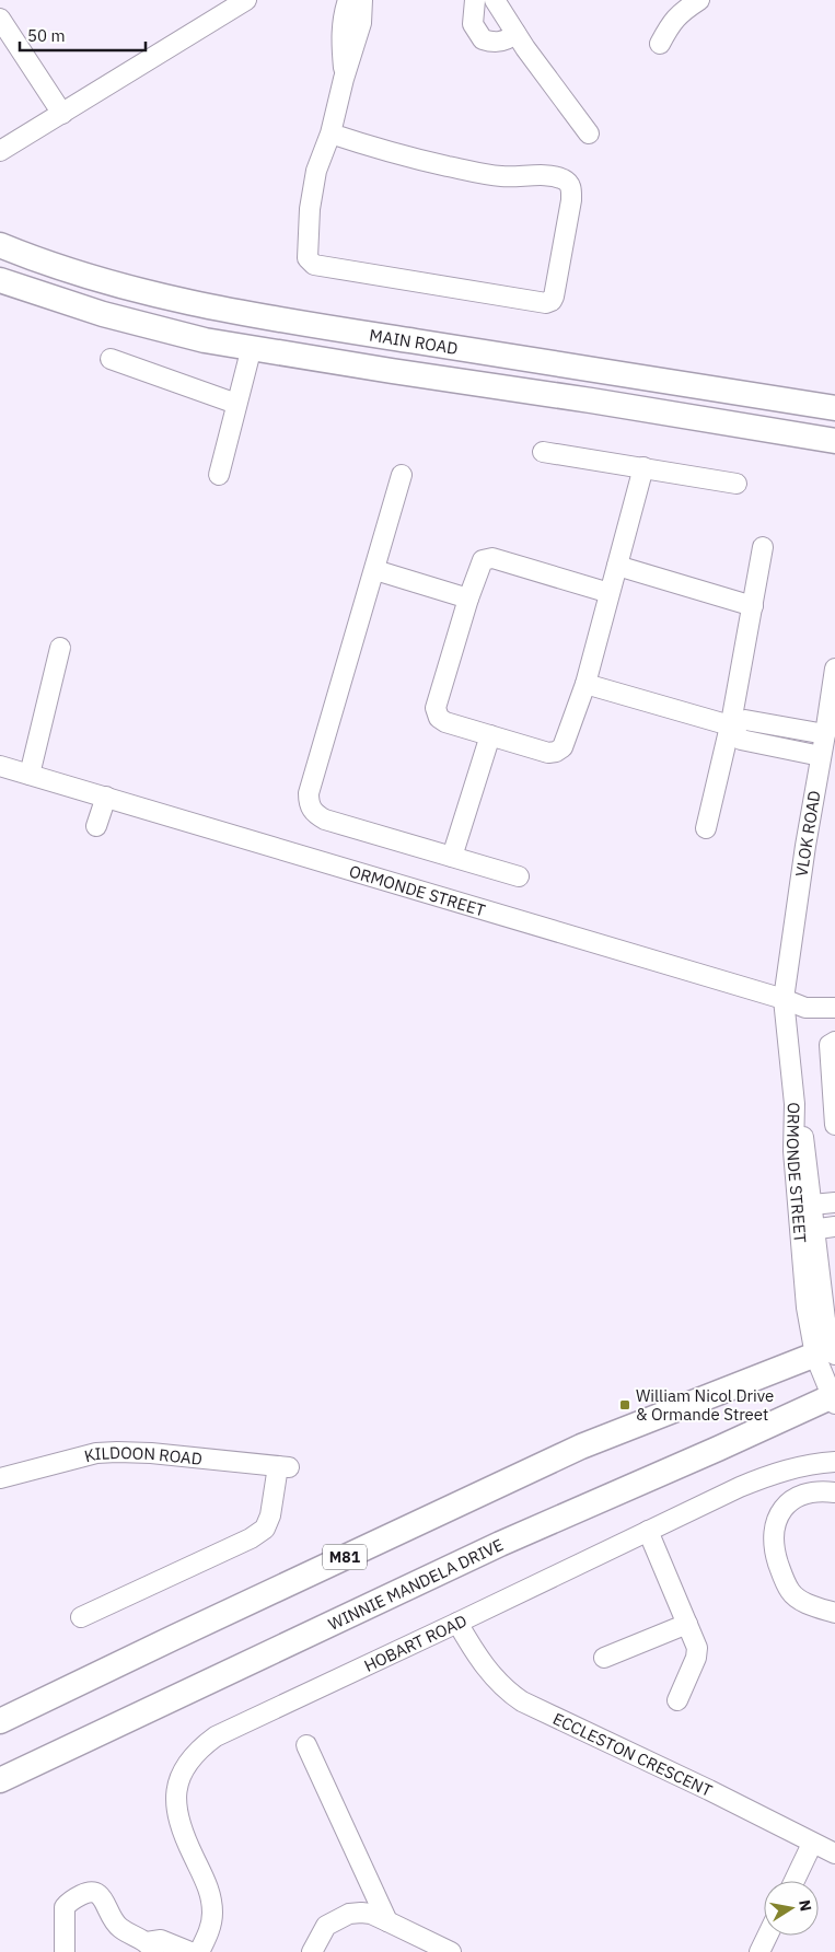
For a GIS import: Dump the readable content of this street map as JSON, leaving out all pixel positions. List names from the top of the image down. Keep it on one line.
{"streets":{"main road":["MAIN ROAD","M81","WINNIE MANDELA DRIVE"],"street":["VLOK ROAD","ORMONDE STREET","KILDOON ROAD","HOBART ROAD","ECCLESTON CRESCENT"]},"crossings":[["VLOK ROAD","ORMONDE STREET"],["ORMONDE STREET","M81"],["ORMONDE STREET","WINNIE MANDELA DRIVE"],["HOBART ROAD","ECCLESTON CRESCENT"]],"places":{"transit":["William Nicol Drive & Ormande Street"]},"scale_bar":"50 m","north":"right"}
